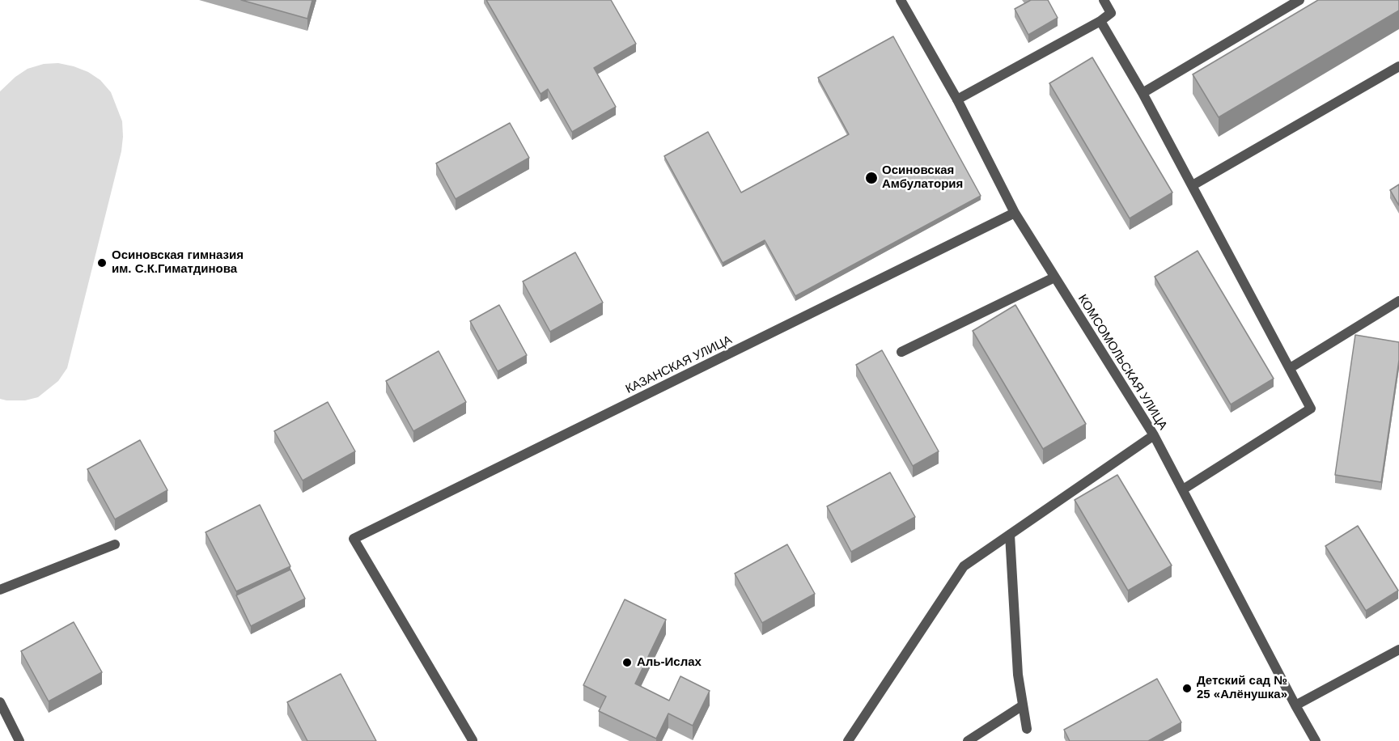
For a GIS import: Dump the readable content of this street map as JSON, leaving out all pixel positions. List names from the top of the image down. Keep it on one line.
{"streets":{"street":["КОМСОМОЛЬСКАЯ УЛИЦА","КАЗАНСКАЯ УЛИЦА"]},"crossings":[["КОМСОМОЛЬСКАЯ УЛИЦА","КАЗАНСКАЯ УЛИЦА"]],"places":["Осиновская Амбулатория","Осиновская гимназия им. С.К.Гиматдинова","Аль-Ислах","Детский сад № 25 «Алёнушка»"]}
